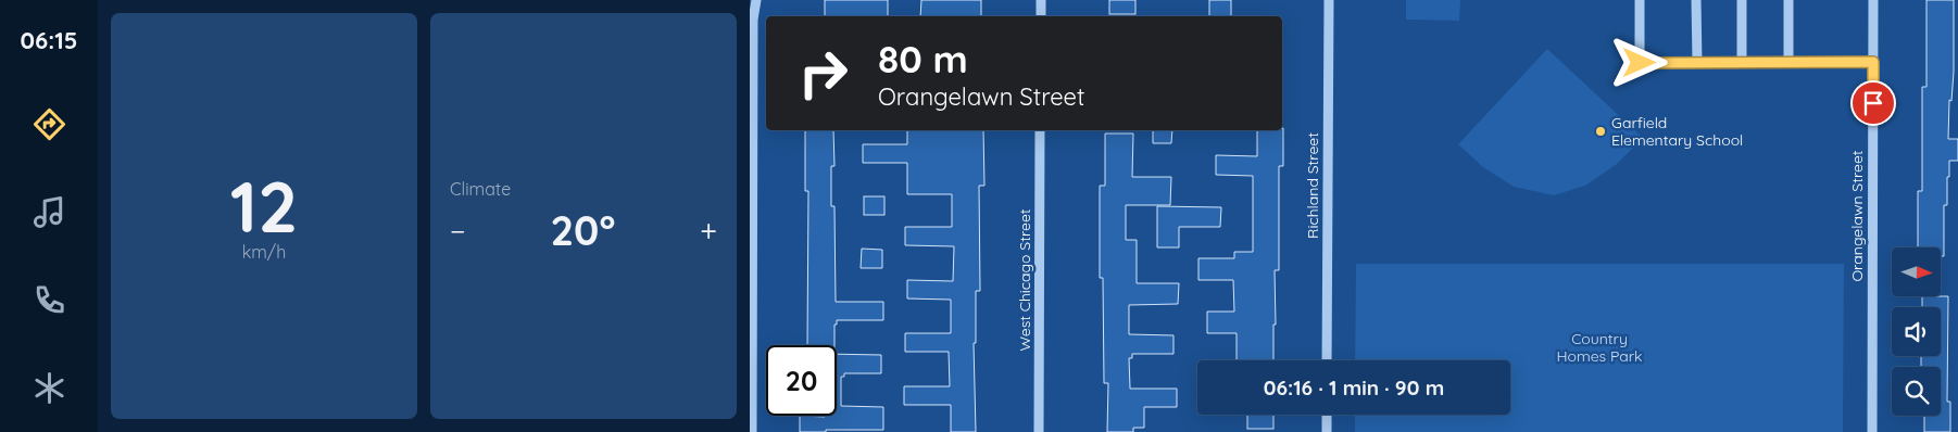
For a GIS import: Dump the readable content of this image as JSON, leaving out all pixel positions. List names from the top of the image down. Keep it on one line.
{"streets":{"street":["Richland Street","Orangelawn Street","West Chicago Street"]},"parks":["Country Homes Park"],"places":["Garfield Elementary School"],"north":"right","page":{"tabs":"06:15","tile":[["12","km/h"],"Climate"],"turn":["80 m","Orangelawn Street"],"heat":["−","20°","+"],"limit":"20","trip":"06:16 · 1 min · 90 m"}}
